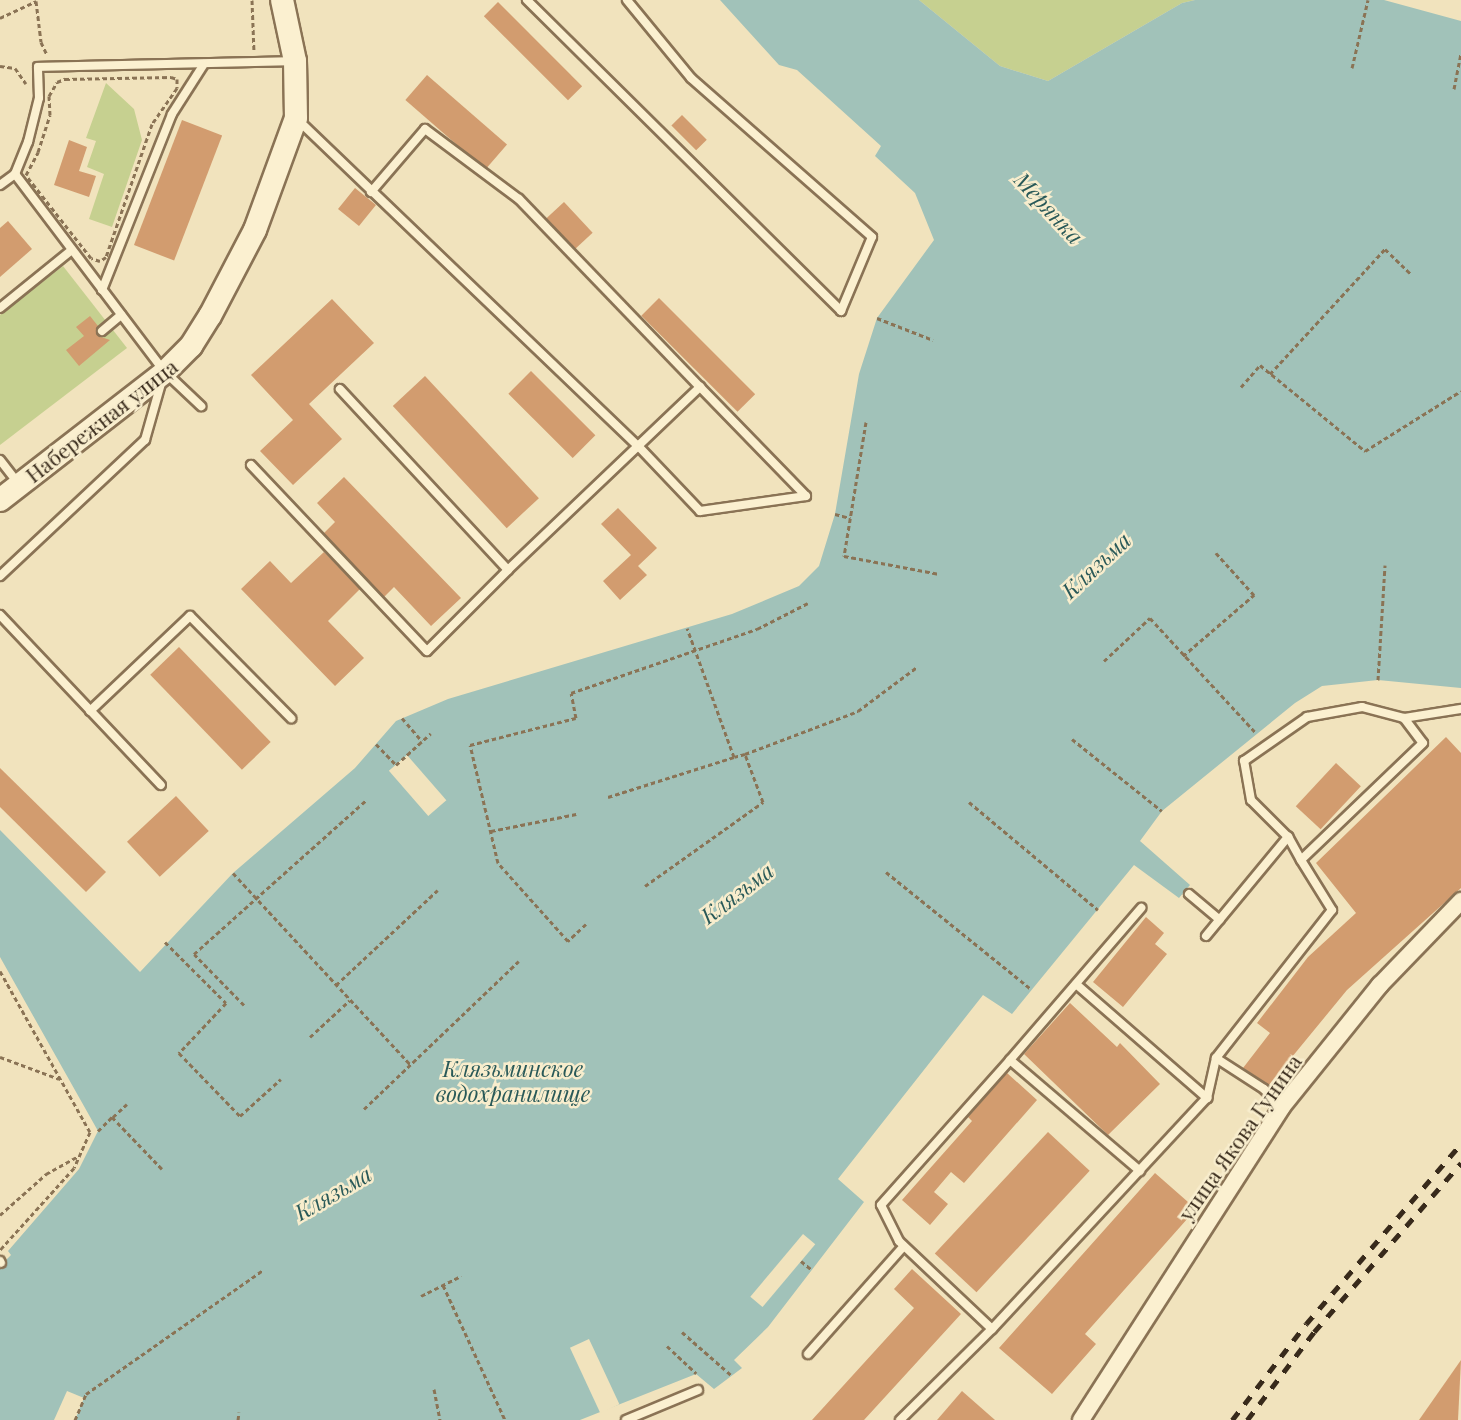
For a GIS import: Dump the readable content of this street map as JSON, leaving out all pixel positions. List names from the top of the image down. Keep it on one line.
{"streets":{"street":["Набережная улица","улица Якова Гунина"]},"water":["Мерянка","Клязьма","Клязьминское водохранилище"]}
